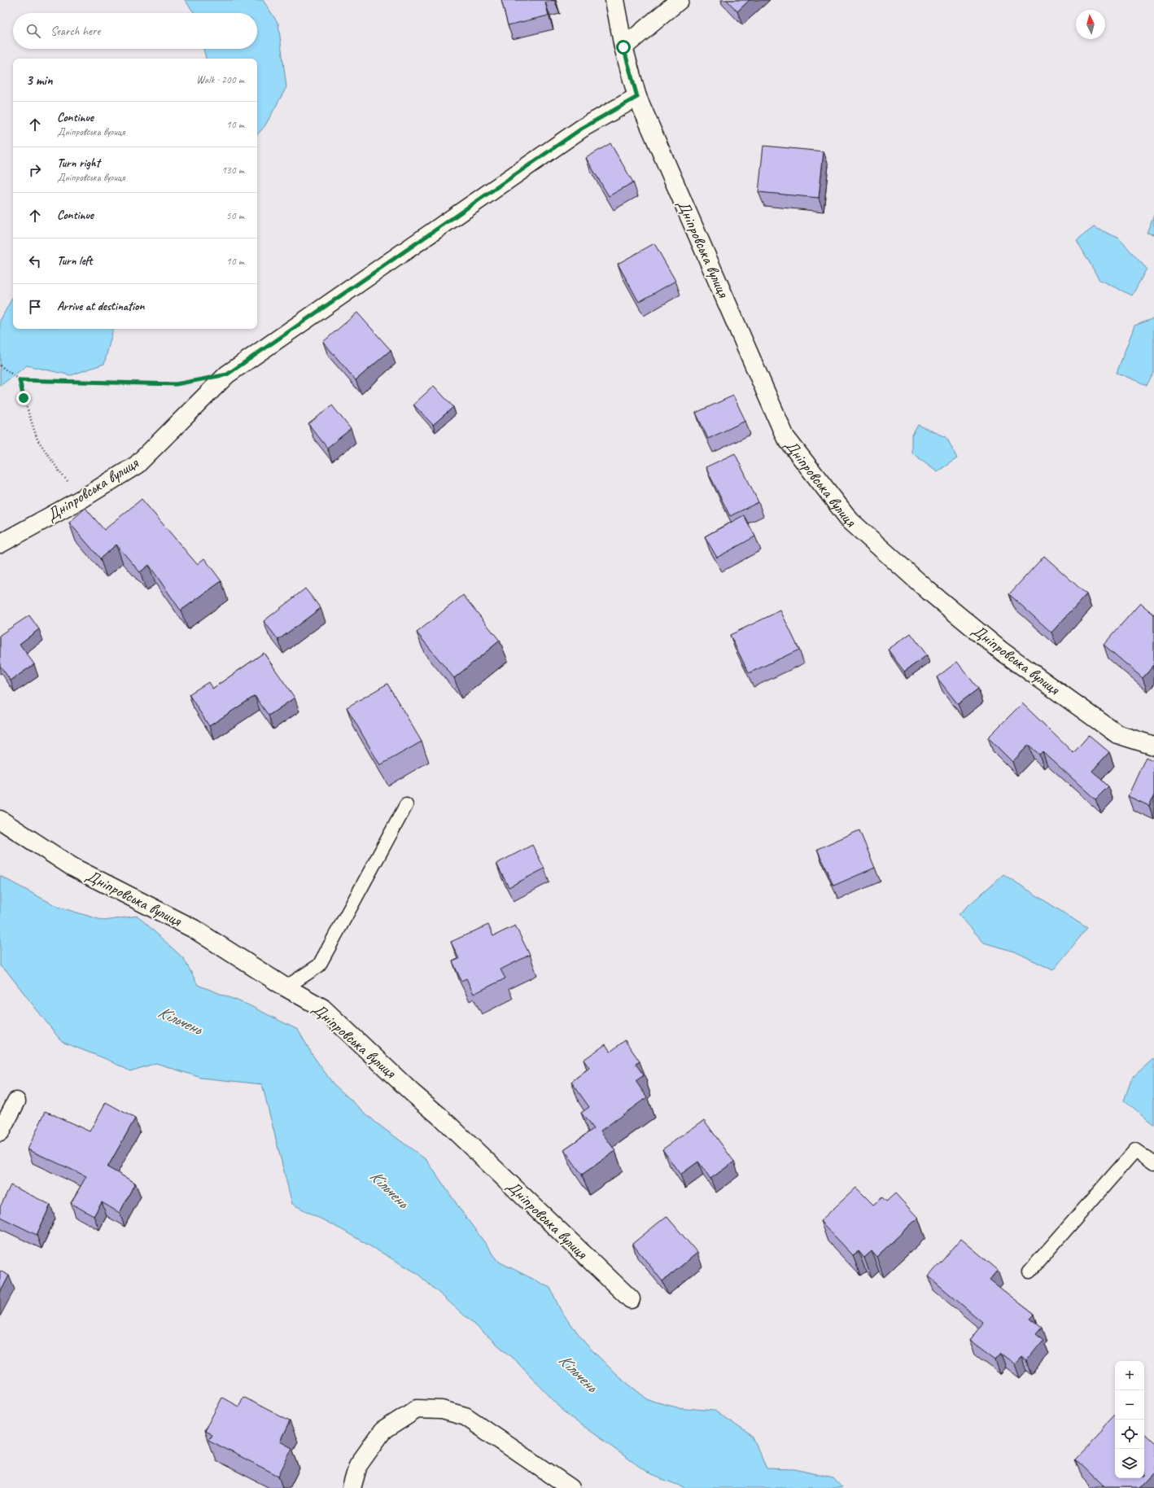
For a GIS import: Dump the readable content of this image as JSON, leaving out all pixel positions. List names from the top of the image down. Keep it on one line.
{"streets":{"street":["Дніпровська вулиця"]},"water":["Кільчень"],"north":"top","page":{"search":"Search here","heading":["3 min","Walk · 200 m"],"list":[["Continue","Дніпровська вулиця","10 m"],["Turn right","Дніпровська вулиця","130 m"],["Continue","50 m"],["Turn left","10 m"],"Arrive at destination"],"map_buttons":["+","−"]}}
